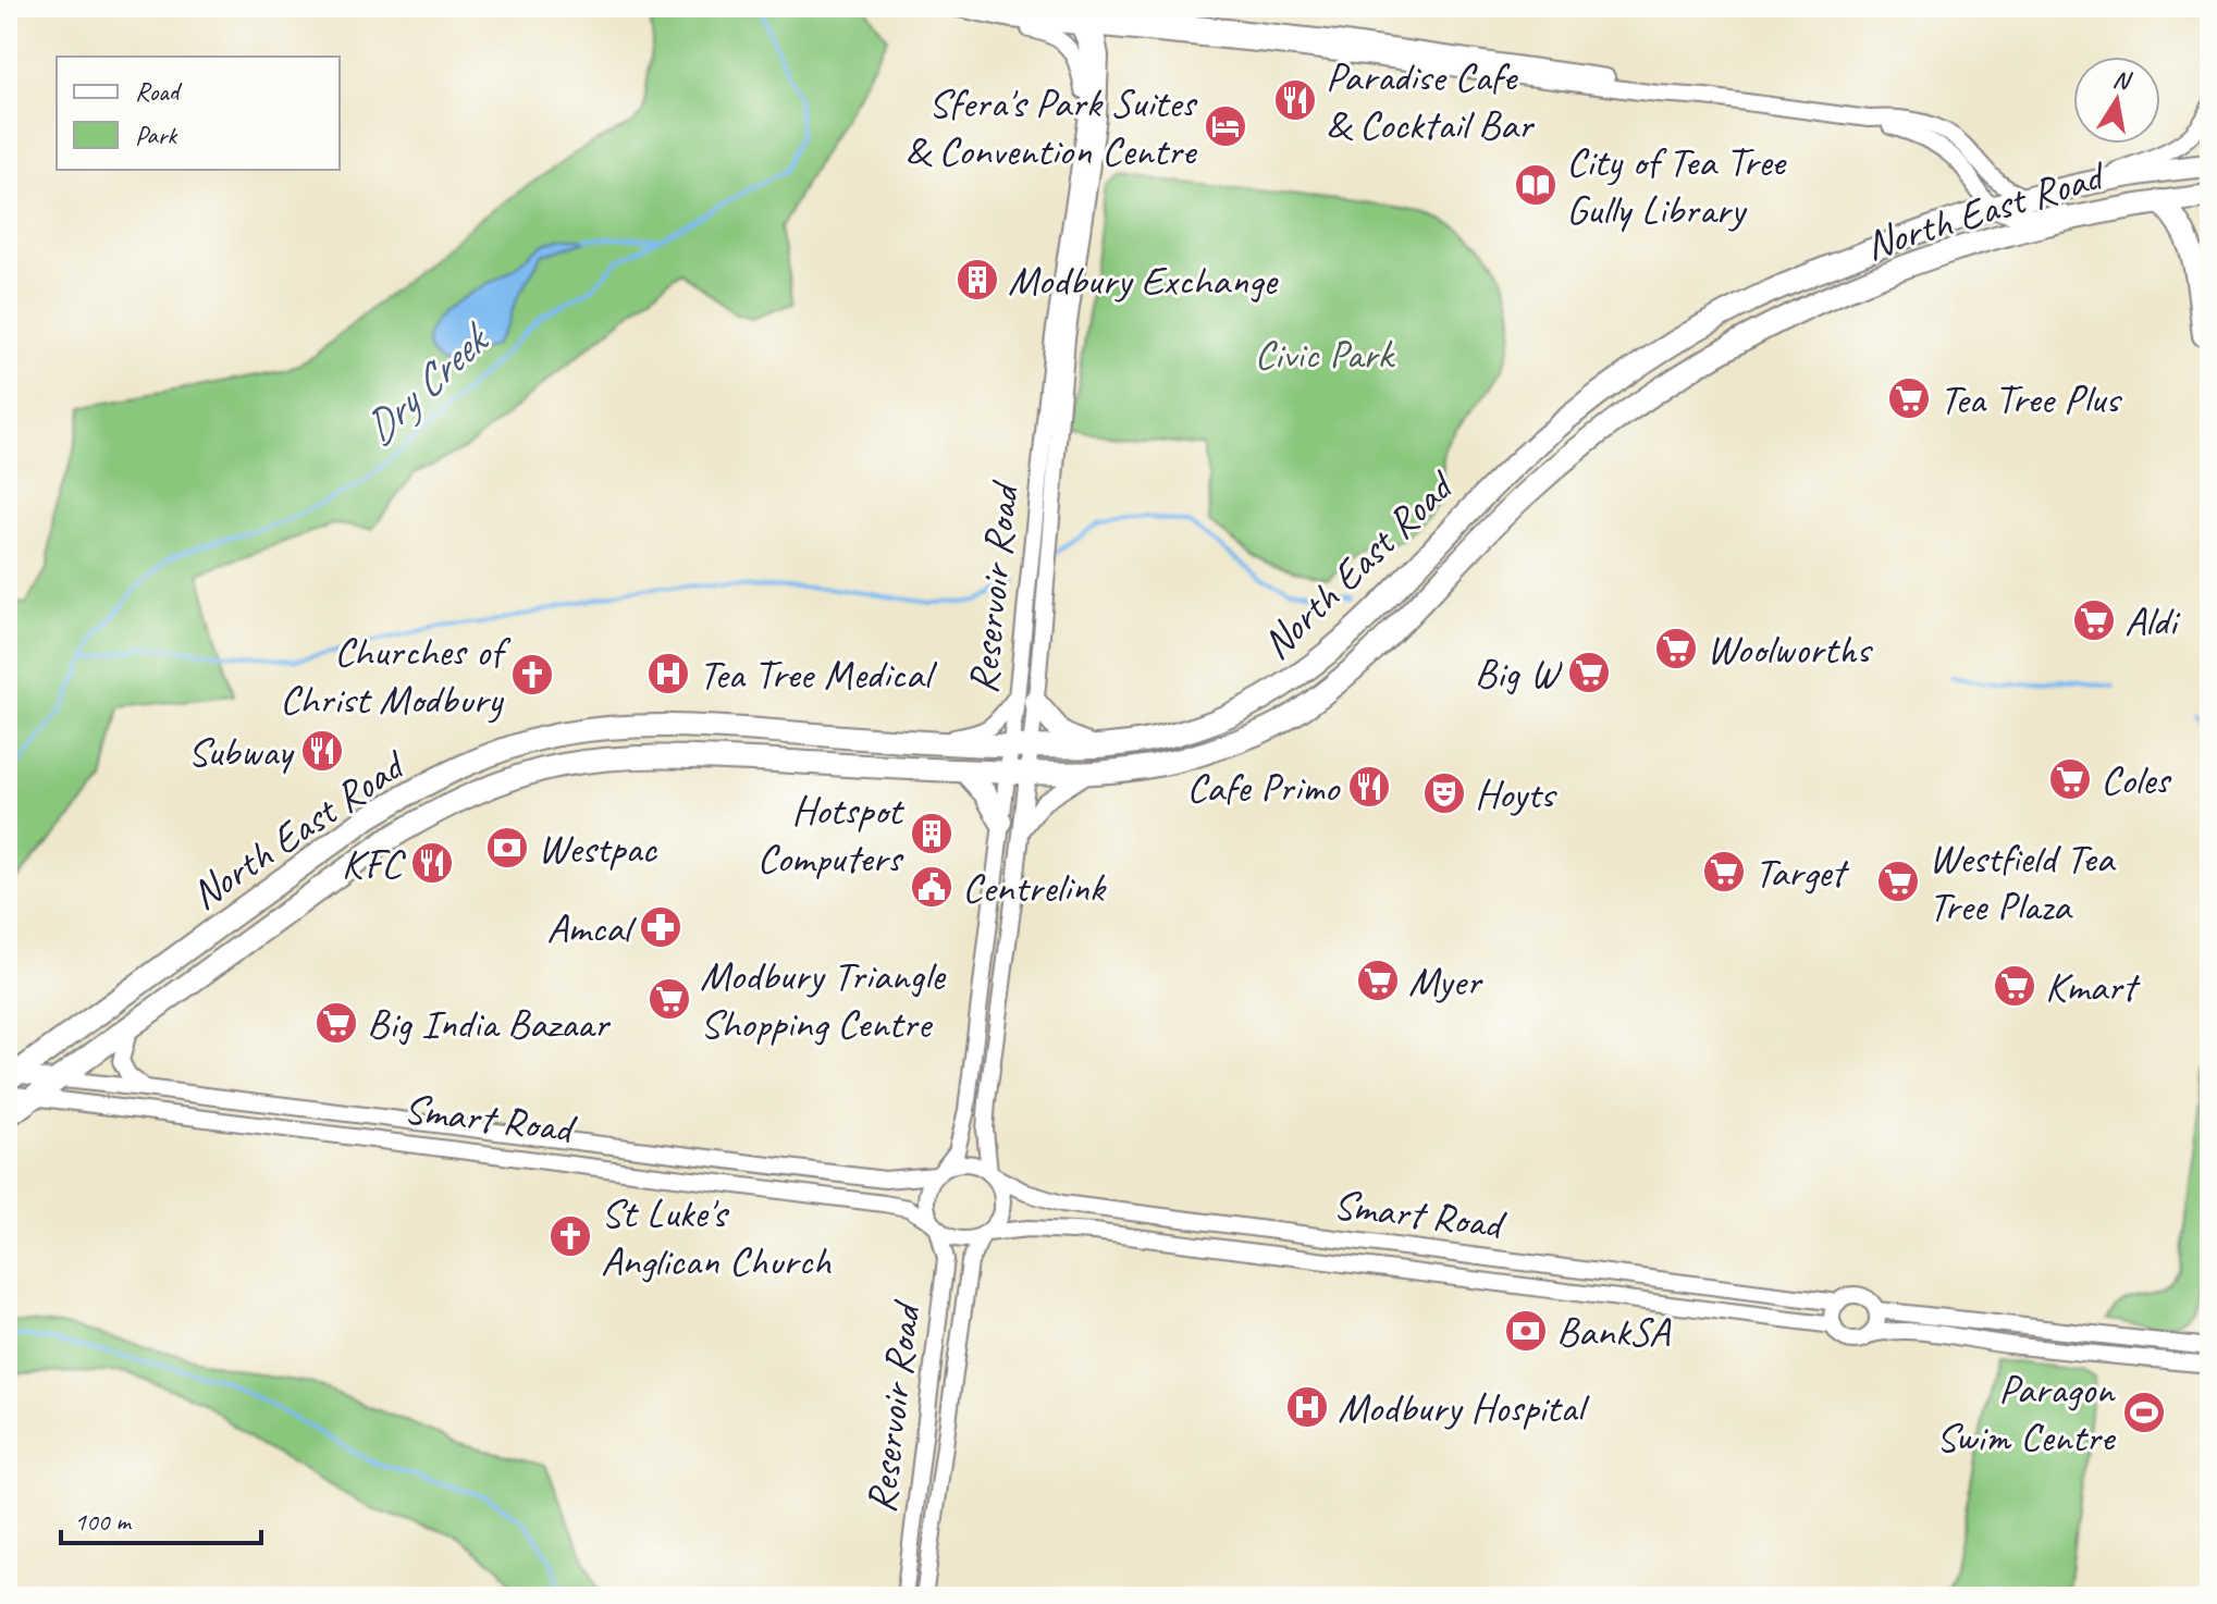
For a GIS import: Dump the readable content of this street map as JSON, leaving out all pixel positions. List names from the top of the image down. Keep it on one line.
{"streets":{"highway":["North East Road"],"main road":["Reservoir Road","Smart Road"]},"crossings":[["North East Road","Reservoir Road"],["North East Road","Smart Road"],["Reservoir Road","Smart Road"]],"water":["Dry Creek"],"parks":["Civic Park"],"places":{"restaurant":["Paradise Cafe & Cocktail Bar","Subway","Cafe Primo","KFC"],"hotel":["Sfera's Park Suites & Convention Centre"],"library":["City of Tea Tree Gully Library"],"building":["Modbury Exchange","Hotspot Computers"],"supermarket":["Tea Tree Plus","Aldi","Woolworths","Big W","Coles","Target","Westfield Tea Tree Plaza","Myer","Kmart","Modbury Triangle Shopping Centre","Big India Bazaar"],"hospital":["Tea Tree Medical","Modbury Hospital"],"church":["Churches of Christ Modbury","St Luke's Anglican Church"],"theatre":["Hoyts"],"bank":["Westpac","BankSA"],"public building":["Centrelink"],"pharmacy":["Amcal"],"sports":["Paragon Swim Centre"]},"legend":["Road","Park"],"scale_bar":"100 m","north":"top"}
